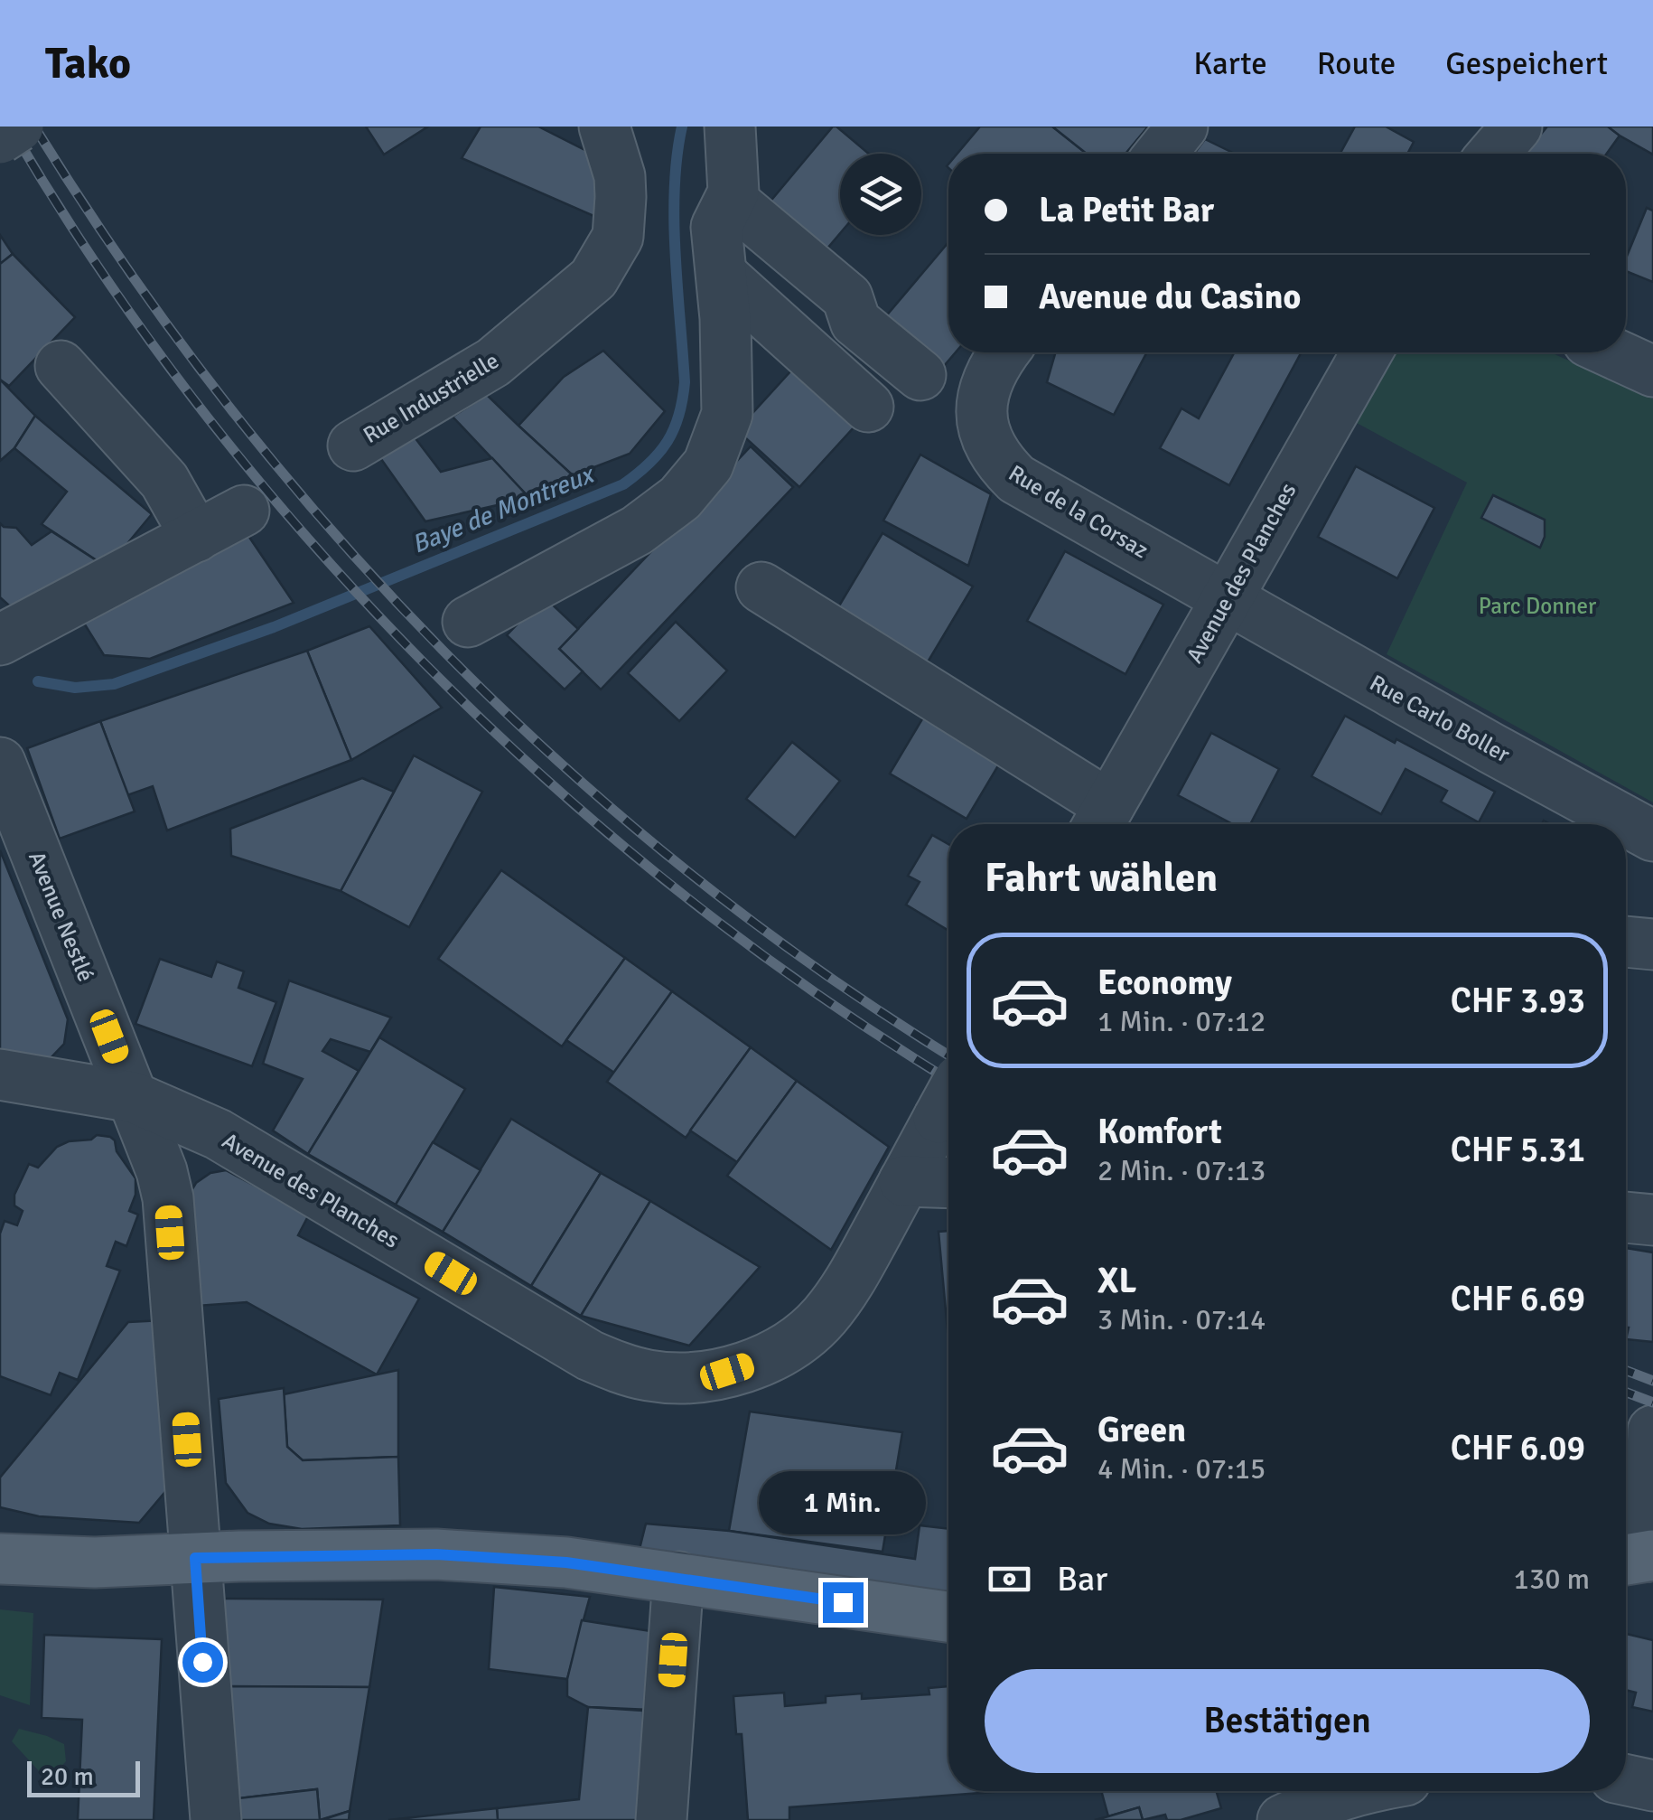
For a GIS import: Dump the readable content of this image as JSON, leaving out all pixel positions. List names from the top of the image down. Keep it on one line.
{"streets":{"street":["Rue Industrielle","Rue de la Corsaz","Avenue des Planches","Rue Carlo Boller","Avenue Nestlé"]},"crossings":[["Rue de la Corsaz","Avenue des Planches"],["Rue de la Corsaz","Rue Carlo Boller"],["Avenue des Planches","Rue Carlo Boller"],["Avenue des Planches","Avenue Nestlé"]],"water":["Baye de Montreux"],"parks":["Parc Donner"],"scale_bar":"20 m","page":{"header":"Tako","nav":["Karte","Route","Gespeichert"],"banner":["La Petit Bar","Avenue du Casino"],"heading":"Fahrt wählen","list":[{"name":"Economy","note":"1 Min. · 07:12","value":"CHF 3.93"},{"name":"Komfort","note":"2 Min. · 07:13","value":"CHF 5.31"},{"name":"XL","note":"3 Min. · 07:14","value":"CHF 6.69"},{"name":"Green","note":"4 Min. · 07:15","value":"CHF 6.09"}],"bubble":"1 Min.","pay":["Bar","130 m"],"buttons":"Bestätigen","scale":"20 m"}}
